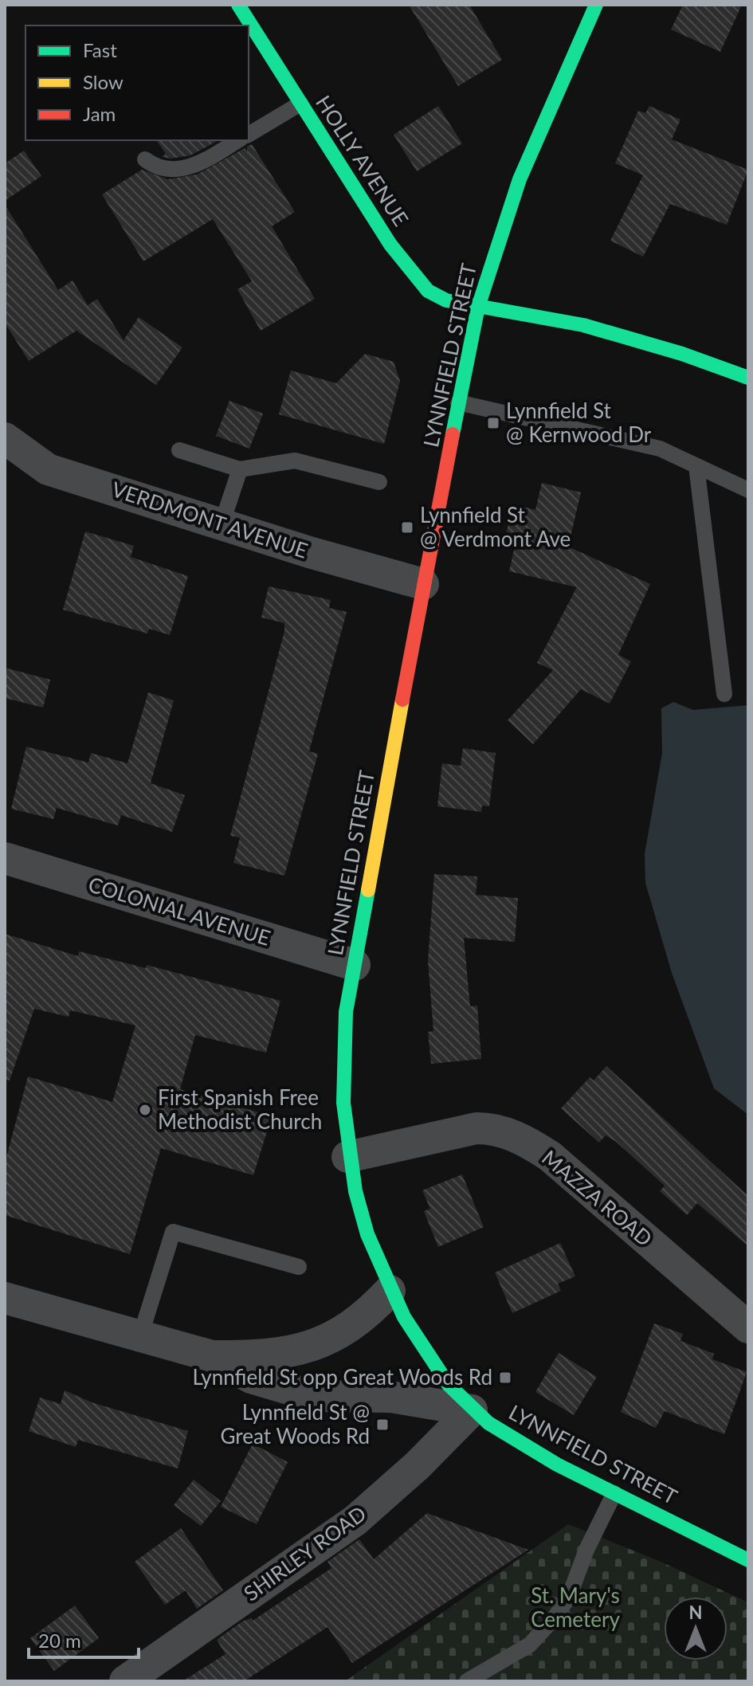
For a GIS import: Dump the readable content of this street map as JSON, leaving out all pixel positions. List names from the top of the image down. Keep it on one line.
{"streets":{"main road":["HOLLY AVENUE","LYNNFIELD STREET"],"street":["VERDMONT AVENUE","COLONIAL AVENUE","MAZZA ROAD","SHIRLEY ROAD"]},"crossings":[["HOLLY AVENUE","LYNNFIELD STREET"],["LYNNFIELD STREET","VERDMONT AVENUE"],["LYNNFIELD STREET","COLONIAL AVENUE"],["LYNNFIELD STREET","MAZZA ROAD"],["LYNNFIELD STREET","SHIRLEY ROAD"]],"parks":["St. Mary's Cemetery"],"places":{"transit":["Lynnfield St @ Kernwood Dr","Lynnfield St @ Verdmont Ave","Lynnfield St opp Great Woods Rd","Lynnfield St @ Great Woods Rd"],"other":["First Spanish Free Methodist Church"]},"legend":["Fast","Slow","Jam"],"scale_bar":"20 m","north":"top"}
